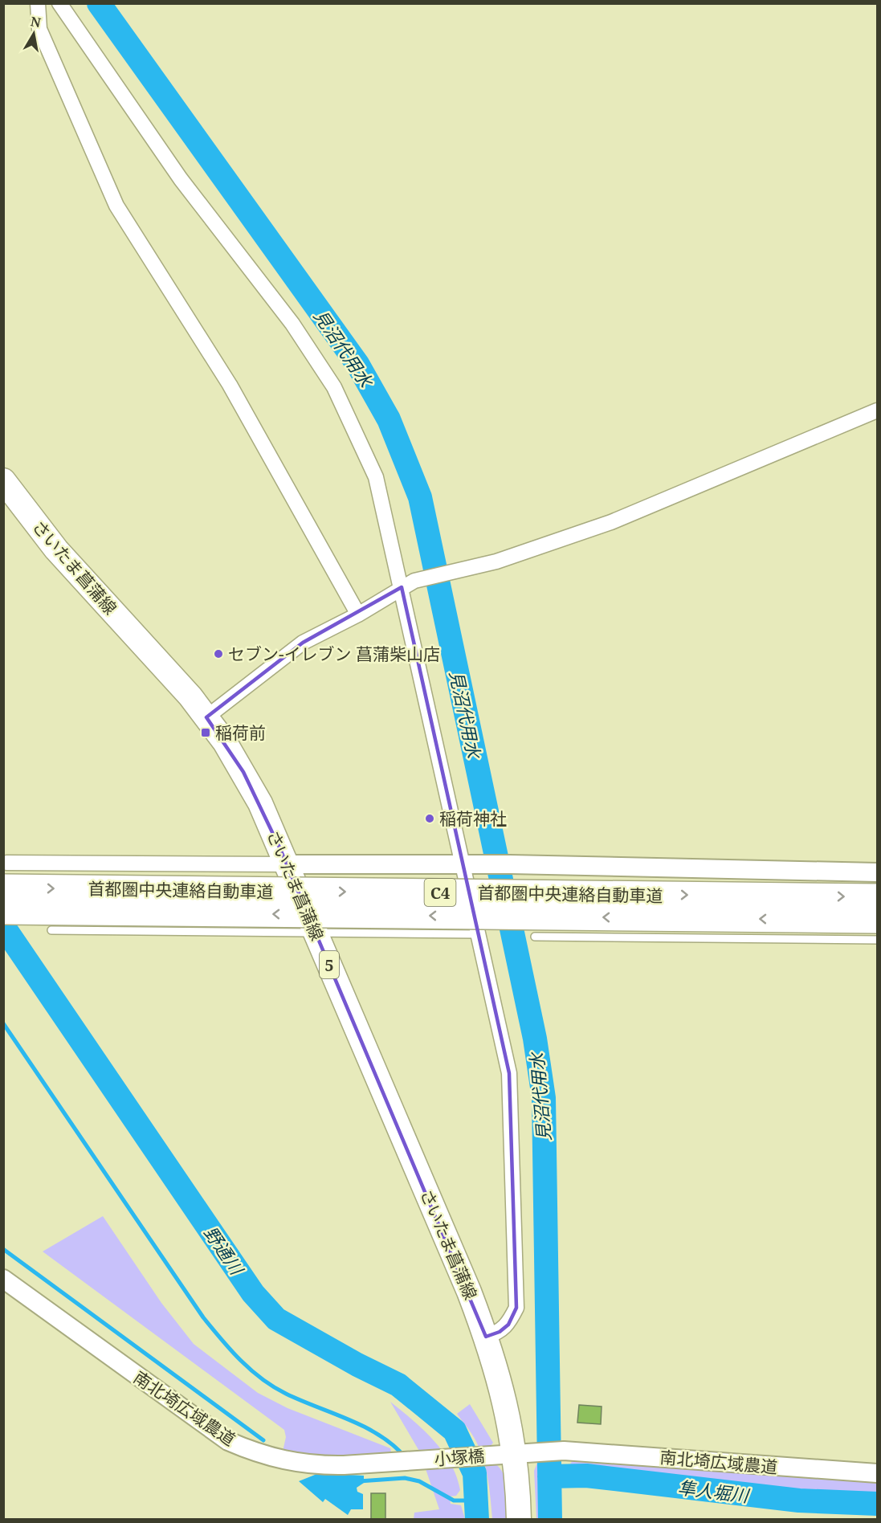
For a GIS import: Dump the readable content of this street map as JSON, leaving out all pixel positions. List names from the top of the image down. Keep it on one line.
{"streets":{"highway":["首都圏中央連絡自動車道","C4"],"main road":["さいたま菖蒲線","5"],"street":["南北埼広域農道","小塚橋"]},"crossings":[["さいたま菖蒲線","南北埼広域農道"],["さいたま菖蒲線","小塚橋"],["南北埼広域農道","小塚橋"]],"water":["見沼代用水","野通川","隼人堀川"],"places":{"other":["セブン-イレブン 菖蒲柴山店","稲荷神社"],"transit":["稲荷前"]},"north":"top"}
